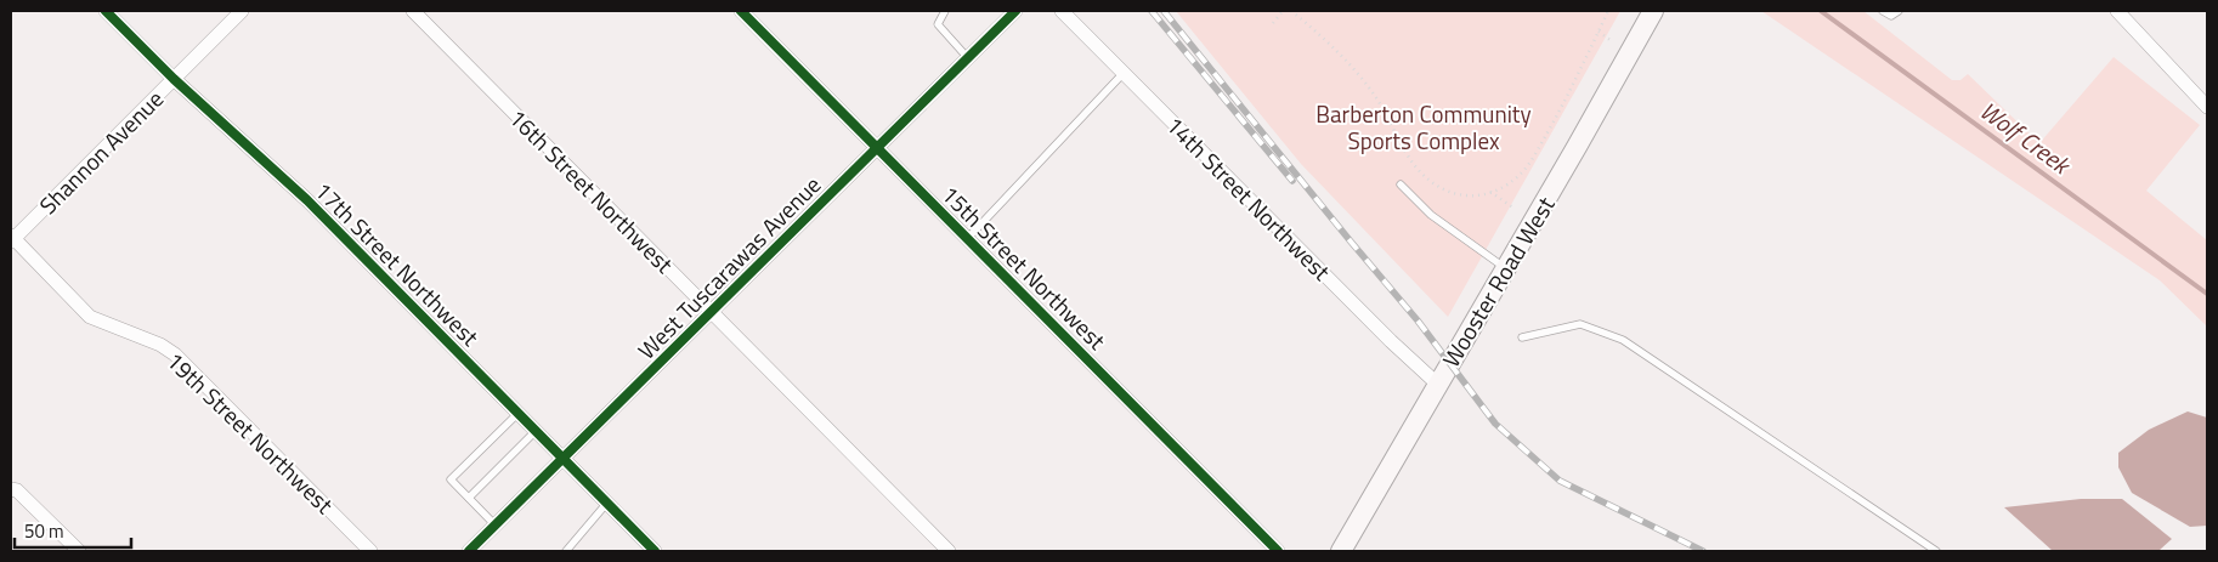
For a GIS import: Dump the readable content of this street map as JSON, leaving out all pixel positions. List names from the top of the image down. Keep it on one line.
{"streets":{"main road":["Wooster Road West"],"street":["Shannon Avenue","16th Street Northwest","14th Street Northwest","17th Street Northwest","West Tuscarawas Avenue","15th Street Northwest","19th Street Northwest"]},"crossings":[["Shannon Avenue","17th Street Northwest"],["Shannon Avenue","19th Street Northwest"],["16th Street Northwest","West Tuscarawas Avenue"],["14th Street Northwest","Wooster Road West"],["17th Street Northwest","West Tuscarawas Avenue"],["West Tuscarawas Avenue","15th Street Northwest"]],"water":["Wolf Creek"],"parks":["Barberton Community Sports Complex"],"scale_bar":"50 m"}
